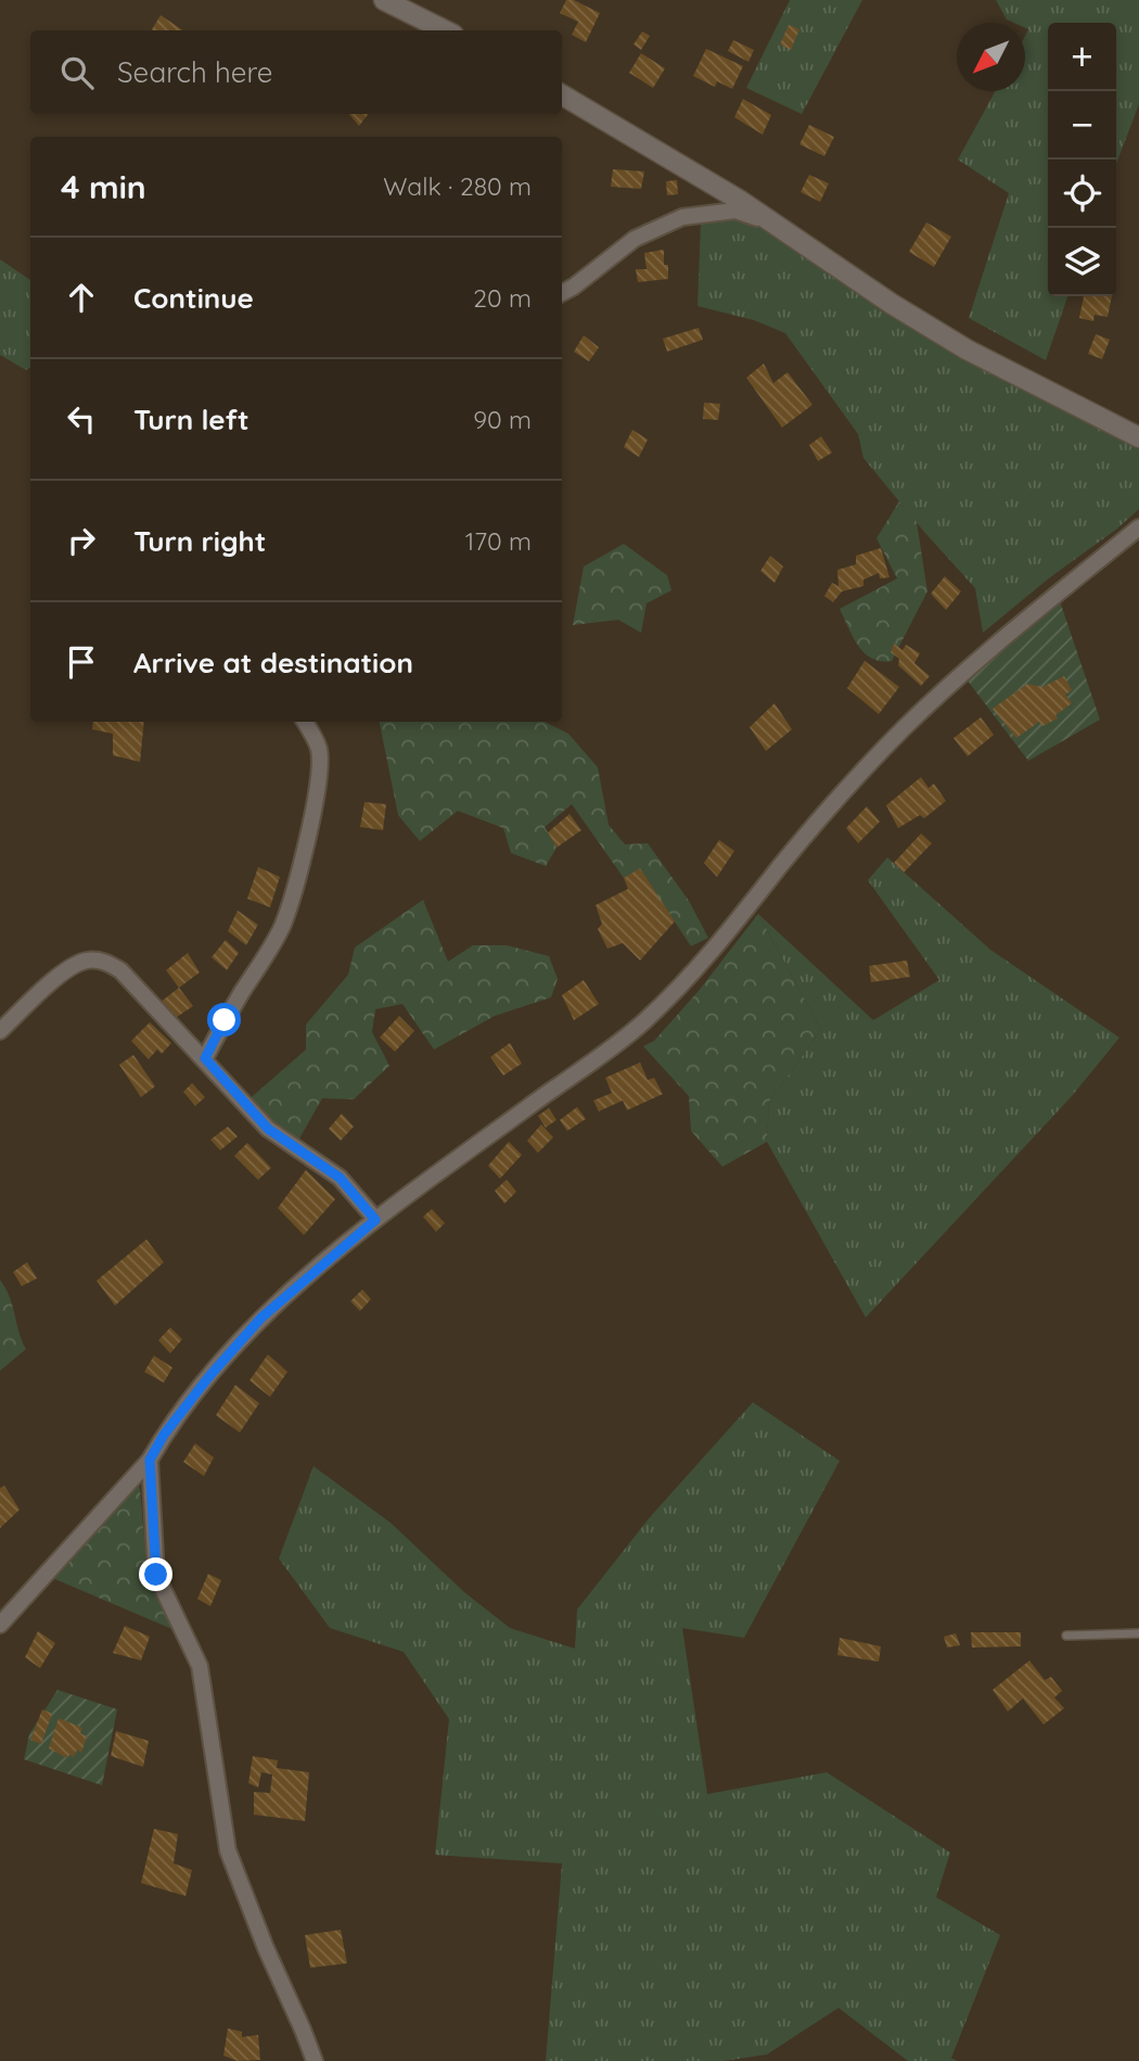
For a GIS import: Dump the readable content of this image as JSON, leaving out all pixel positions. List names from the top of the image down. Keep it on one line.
{"north":"bottom left","page":{"map_buttons":["+","−"],"search":"Search here","heading":["4 min","Walk · 280 m"],"list":[["Continue","20 m"],["Turn left","90 m"],["Turn right","170 m"],"Arrive at destination"]}}
